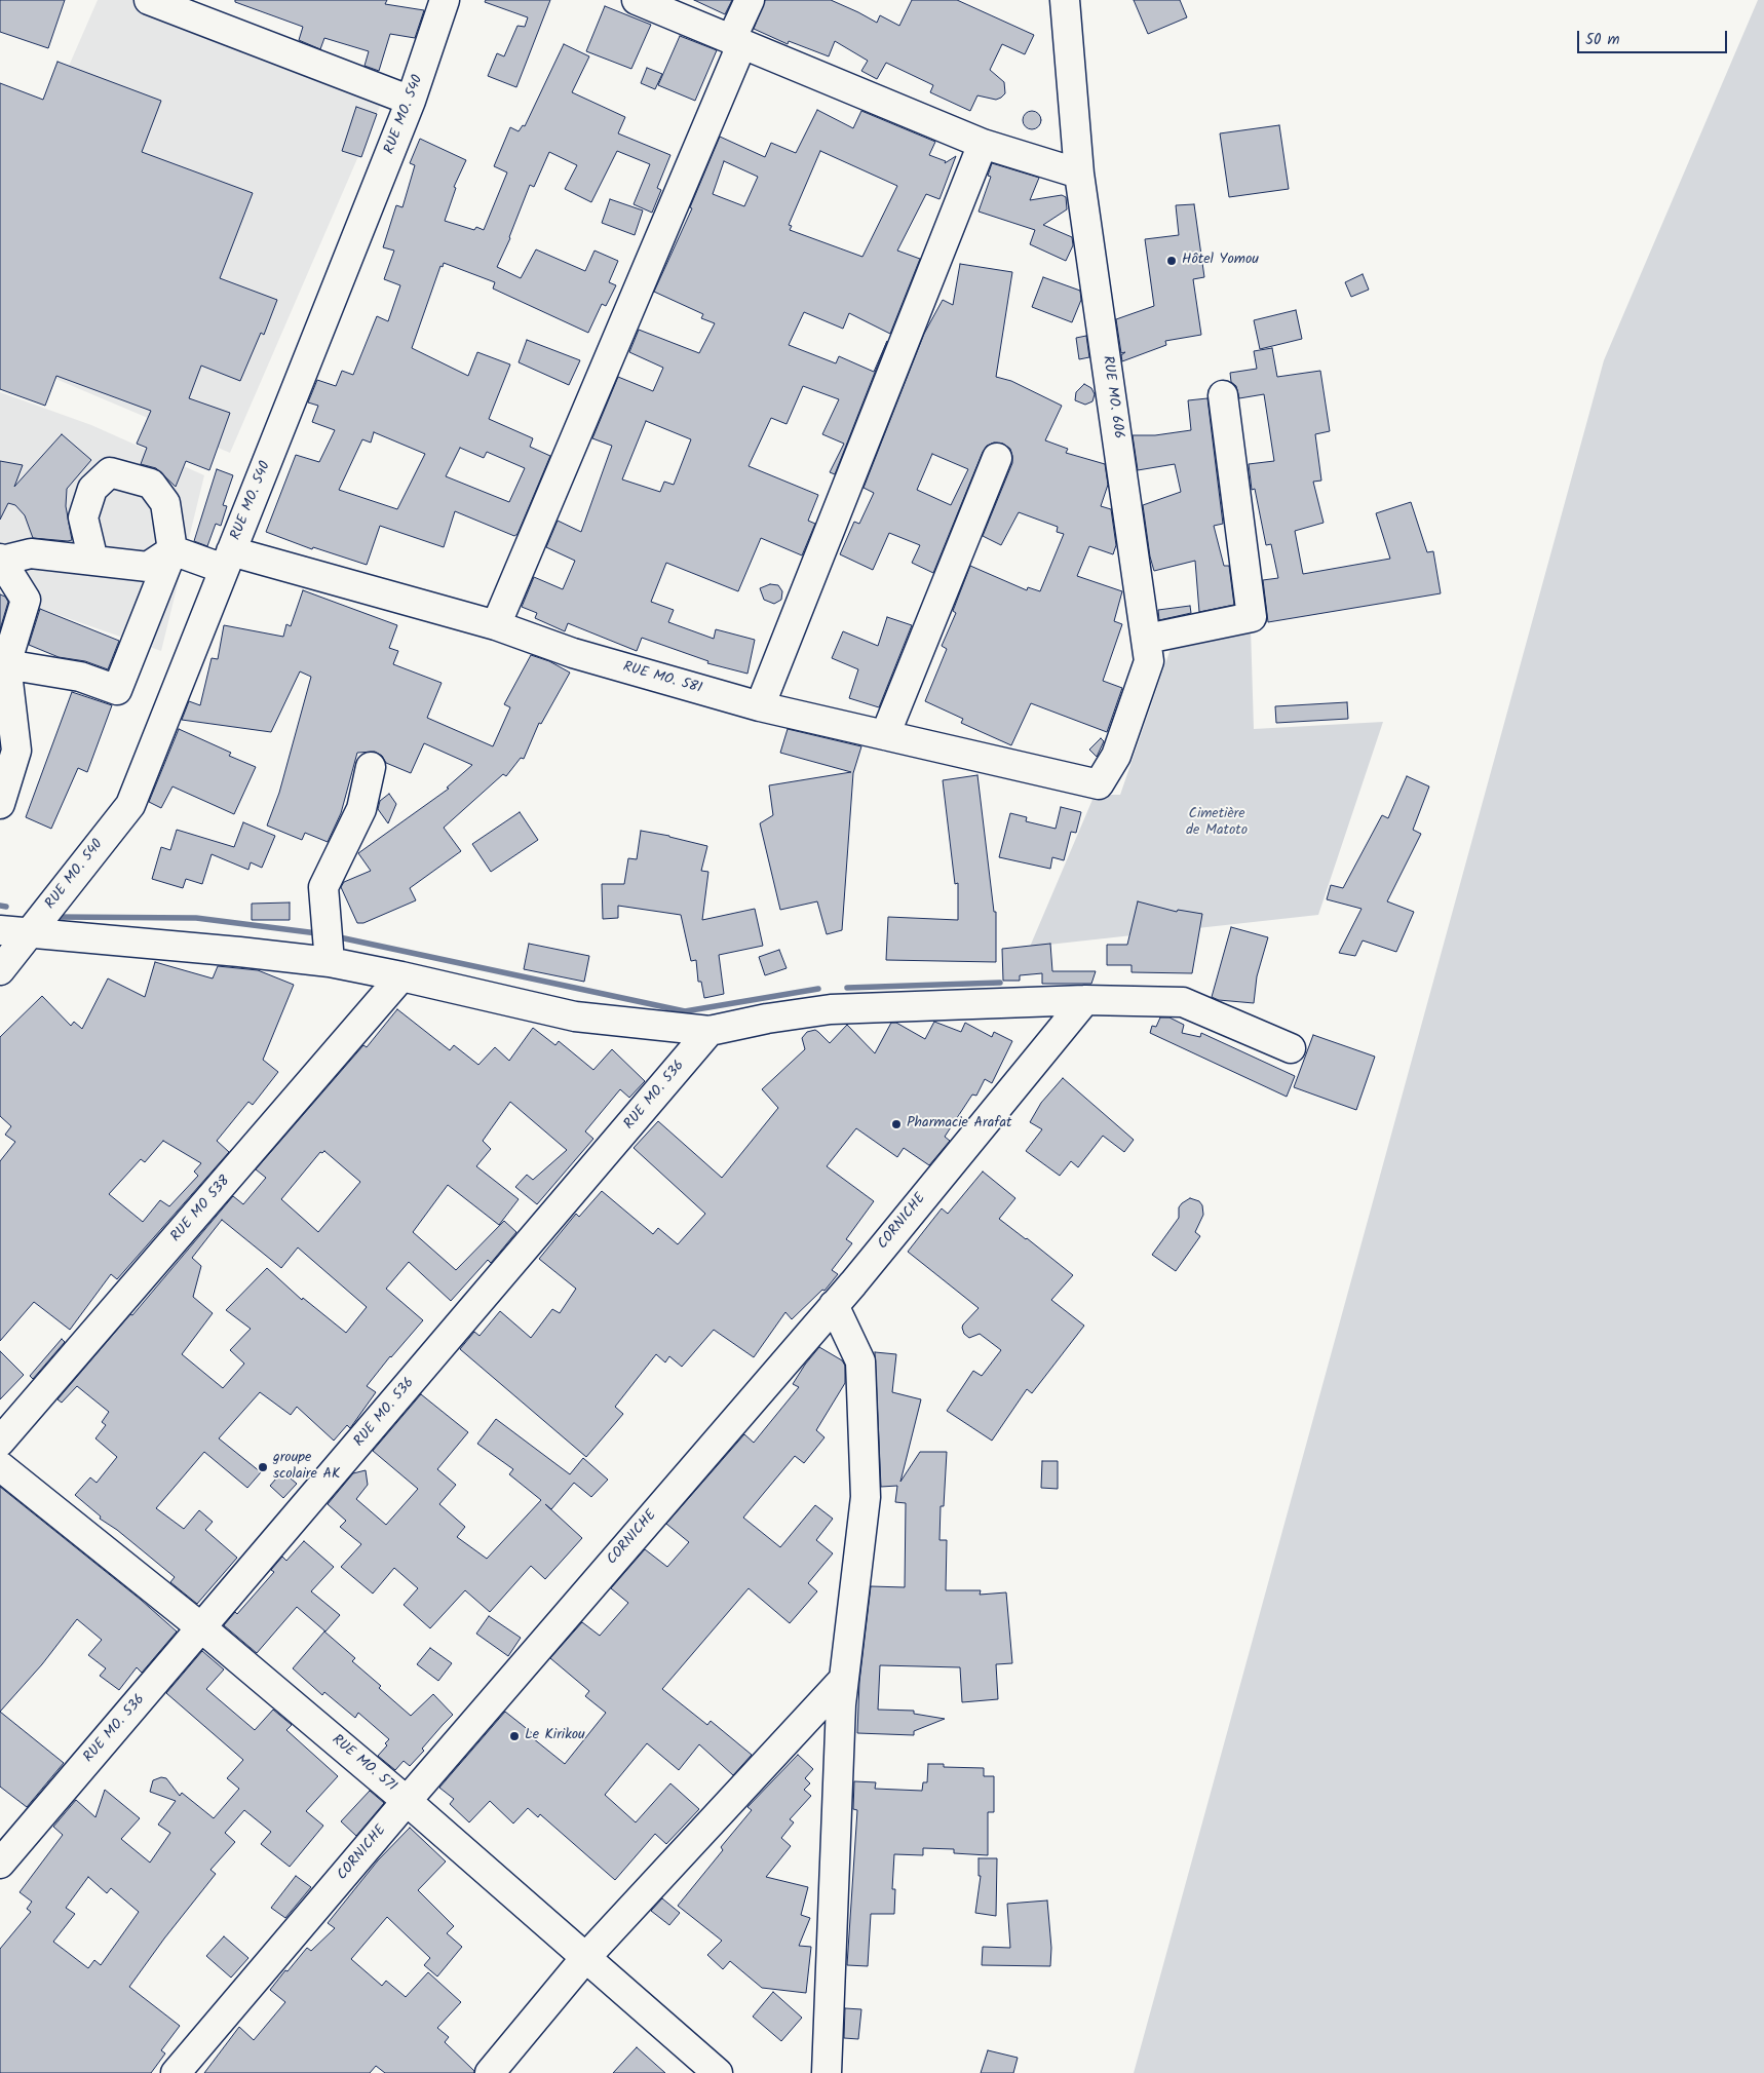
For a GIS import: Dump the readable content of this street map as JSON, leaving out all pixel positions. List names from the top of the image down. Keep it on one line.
{"streets":{"street":["RUE MO. 540","RUE MO. 606","RUE MO. 581","RUE MO. 536","RUE MO 538","CORNICHE","RUE MO. 571"]},"crossings":[["RUE MO. 540","RUE MO. 581"],["RUE MO. 606","RUE MO. 581"],["RUE MO. 536","RUE MO. 571"],["CORNICHE","RUE MO. 571"]],"parks":["Cimetière de Matoto"],"places":["Hôtel Yomou","Pharmacie Arafat","groupe scolaire AK","Le Kirikou"],"scale_bar":"50 m"}
